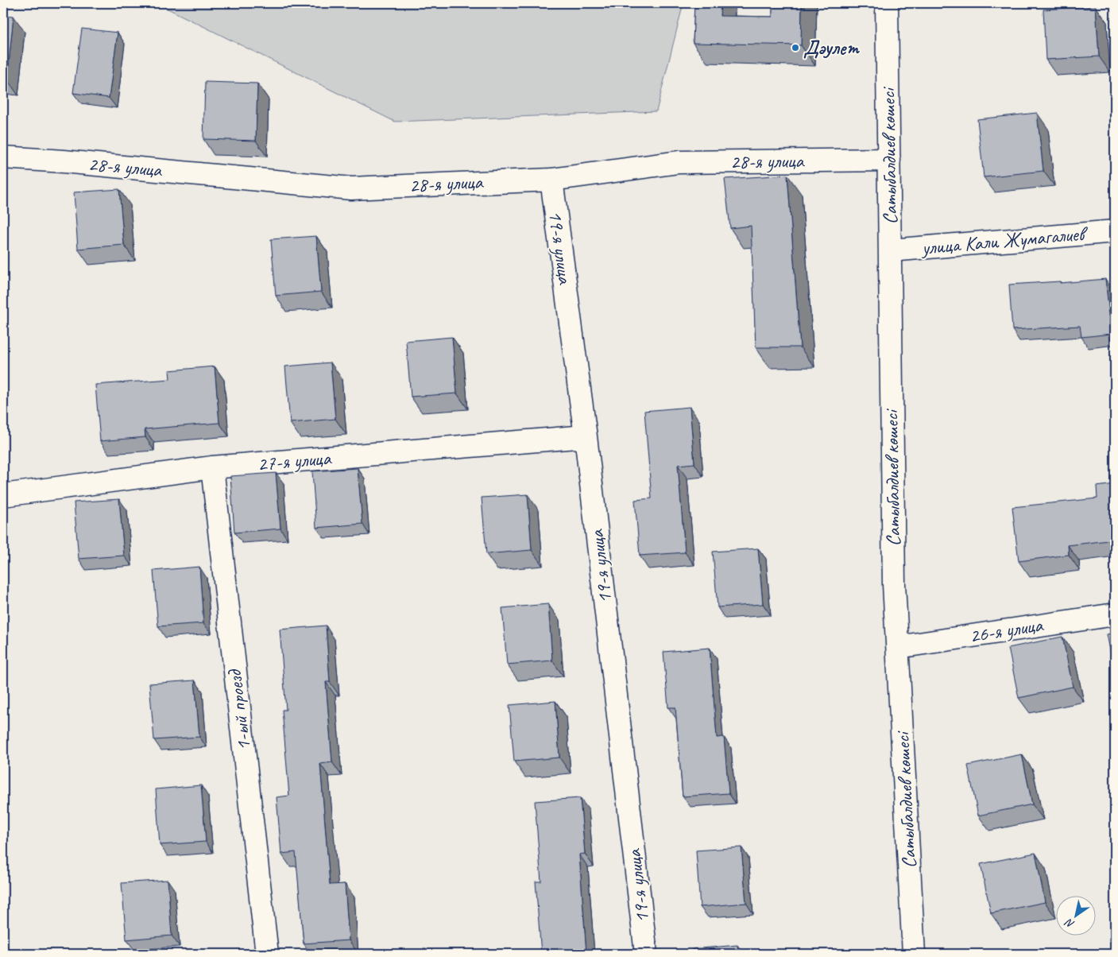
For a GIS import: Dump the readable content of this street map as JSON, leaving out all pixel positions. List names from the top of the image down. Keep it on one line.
{"streets":{"street":["Сатыбалдиев көшесі","28-я улица","улица Кали Жумагалиев","19-я улица","27-я улица","26-я улица","1-ый проезд"]},"crossings":[["Сатыбалдиев көшесі","28-я улица"],["Сатыбалдиев көшесі","улица Кали Жумагалиев"],["Сатыбалдиев көшесі","26-я улица"],["28-я улица","19-я улица"],["19-я улица","27-я улица"],["27-я улица","1-ый проезд"]],"places":["Дәулет"],"north":"bottom left"}
